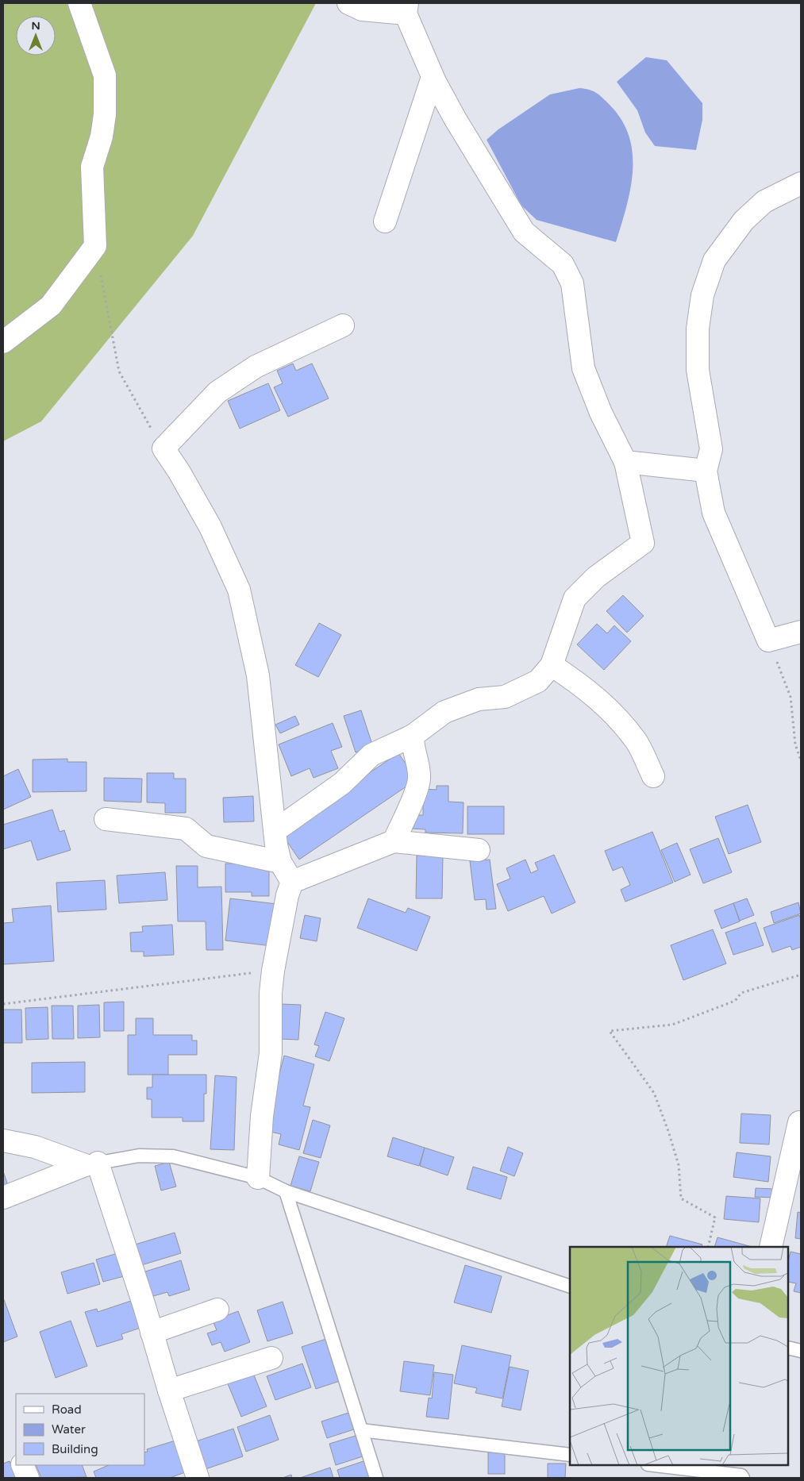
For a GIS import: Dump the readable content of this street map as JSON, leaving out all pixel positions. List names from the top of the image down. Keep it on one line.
{"legend":["Road","Water","Building"],"north":"top"}
